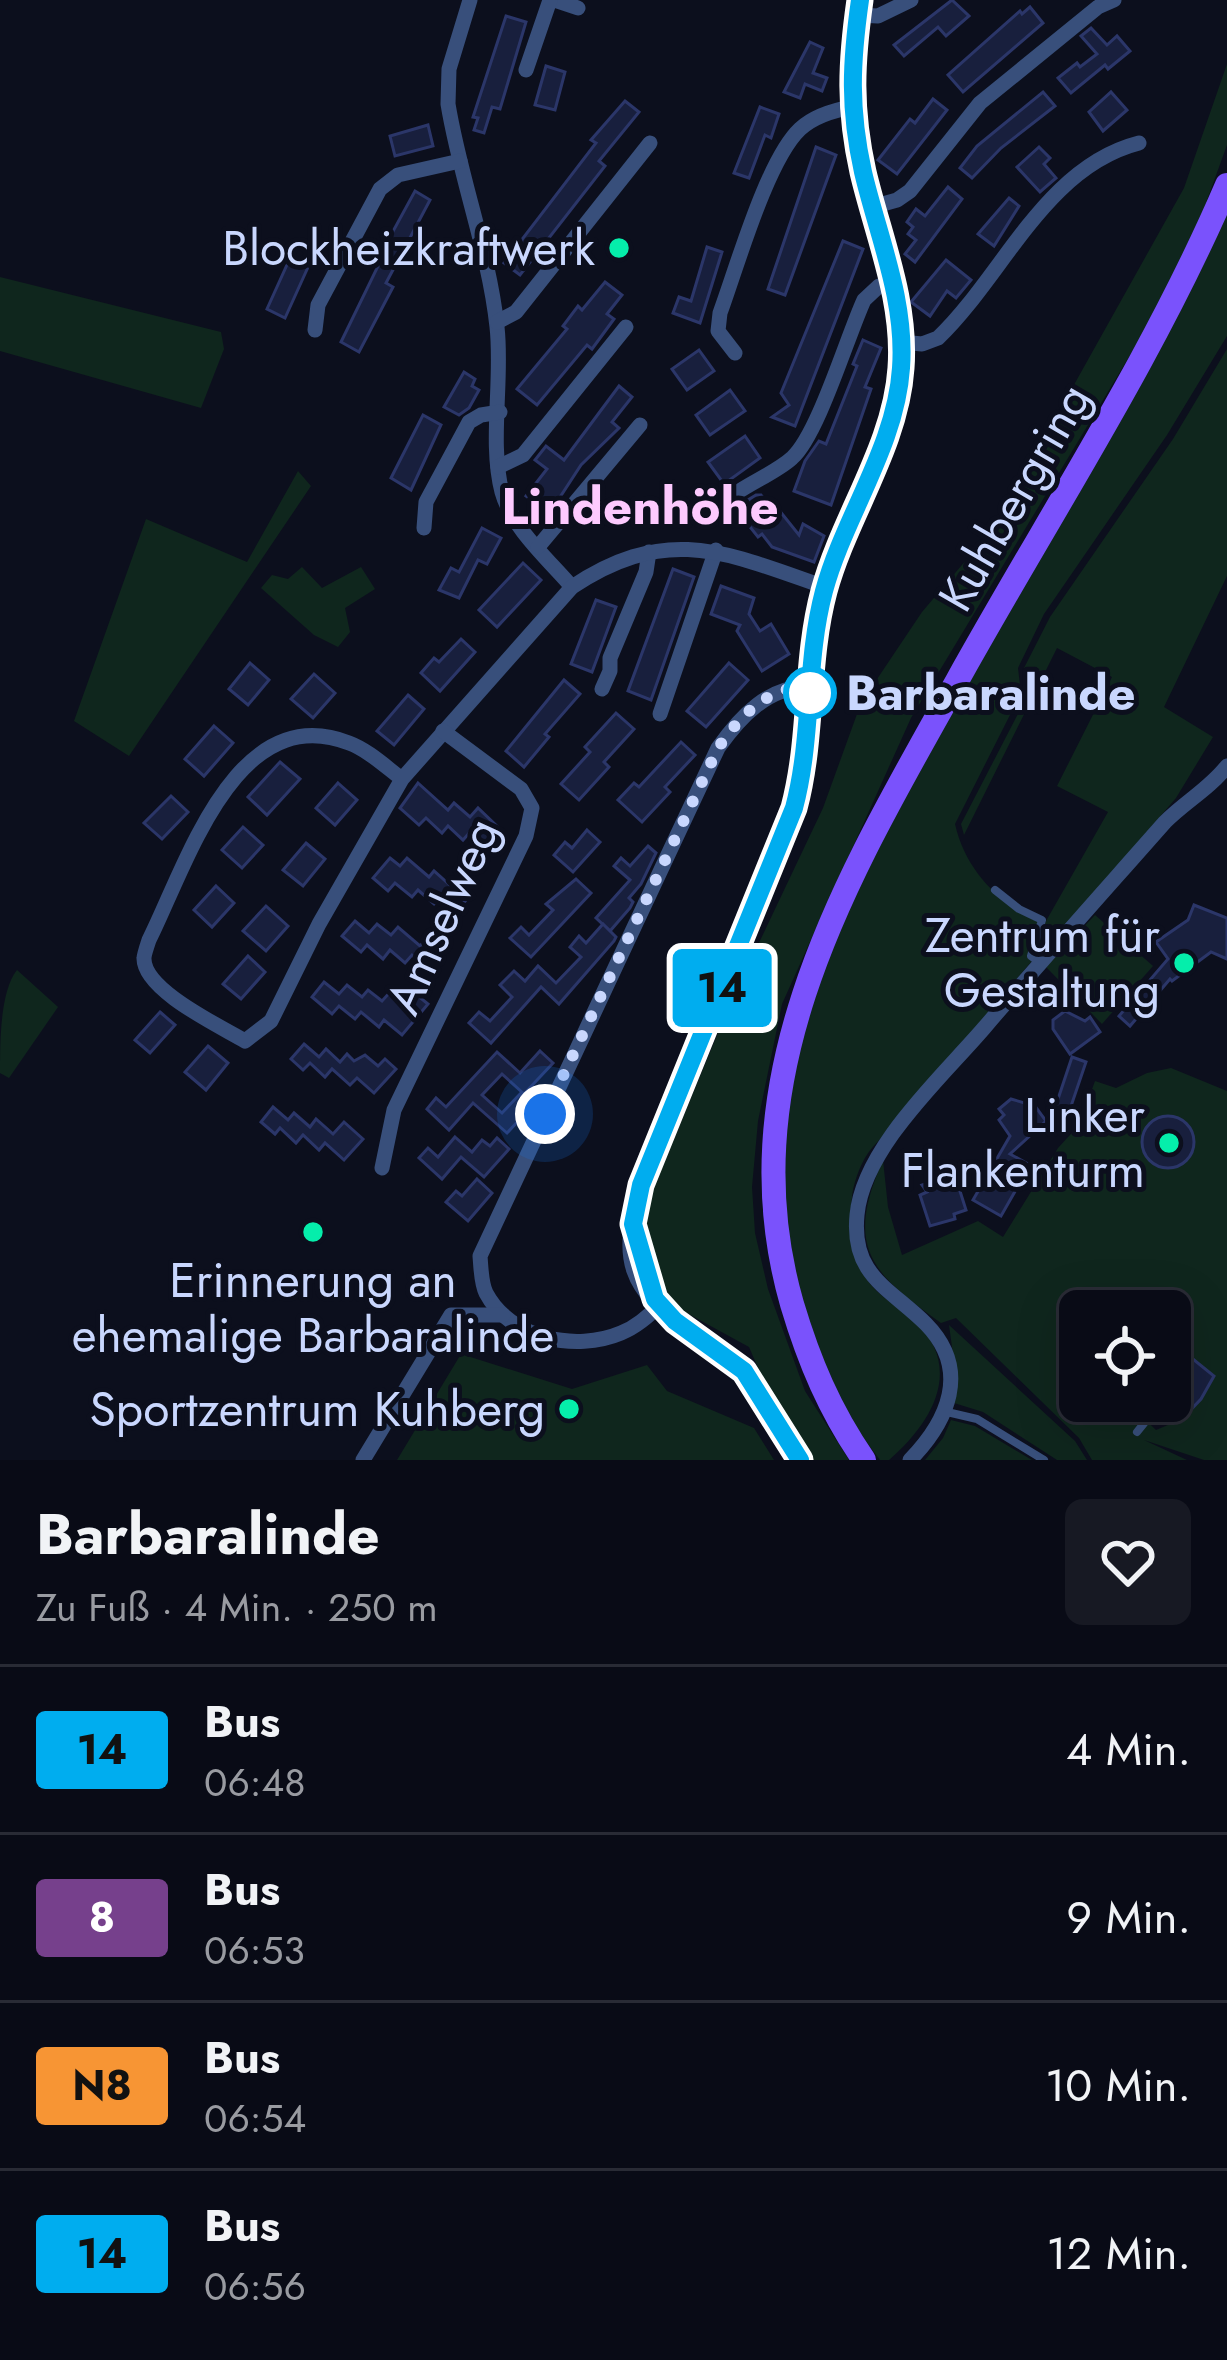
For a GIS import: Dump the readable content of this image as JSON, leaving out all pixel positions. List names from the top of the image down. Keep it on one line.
{"streets":{"main road":["Kuhbergring"],"street":["Amselweg"]},"districts":["Lindenhöhe"],"places":["Blockheizkraftwerk","Barbaralinde","Zentrum für Gestaltung","Linker Flankenturm","Erinnerung an ehemalige Barbaralinde","Sportzentrum Kuhberg"],"lines":["bus line 14"],"page":{"on_map":"14","heading":["Barbaralinde","Zu Fuß · 4 Min. · 250 m"],"list":[{"mark":"14","name":"Bus","note":"06:48","value":"4 Min."},{"mark":"8","name":"Bus","note":"06:53","value":"9 Min."},{"mark":"N8","name":"Bus","note":"06:54","value":"10 Min."},{"mark":"14","name":"Bus","note":"06:56","value":"12 Min."}]}}
